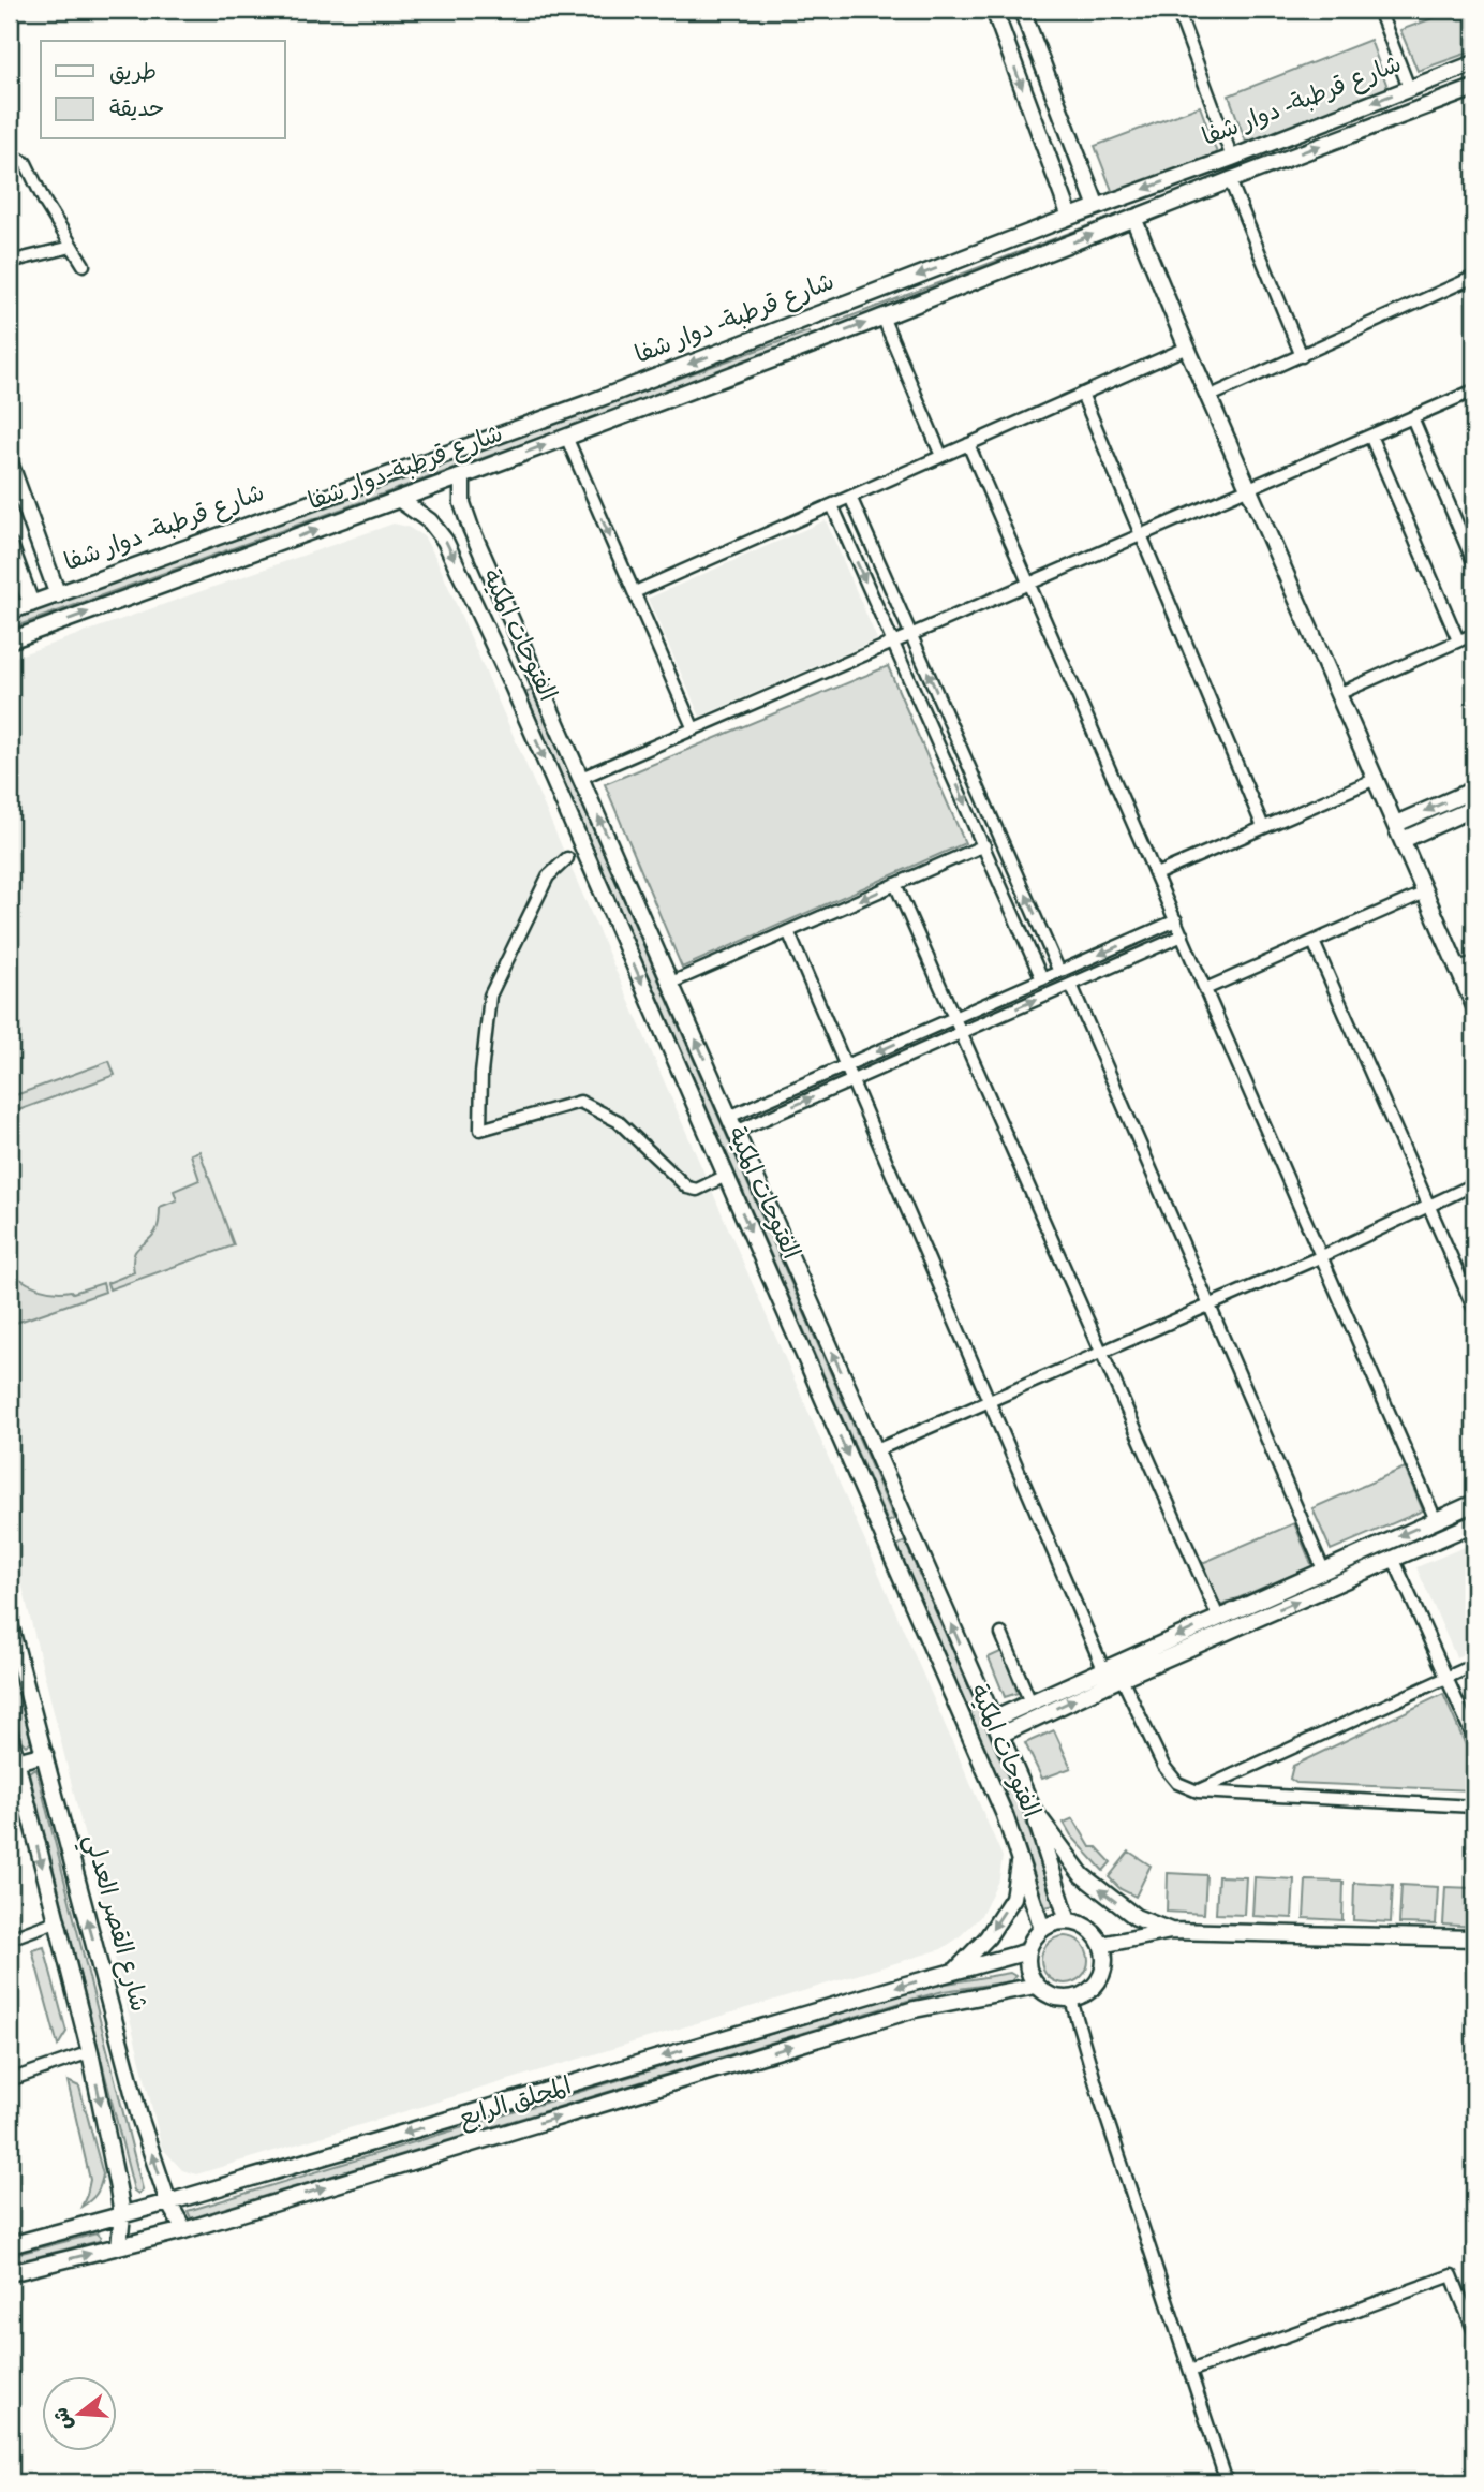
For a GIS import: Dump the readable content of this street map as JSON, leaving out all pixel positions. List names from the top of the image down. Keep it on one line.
{"streets":{"street":["شارع قرطبة- دوار شفا","شارع قرطبة-دوار شفا","الفتوحات المكية","شارع القصر العدلي","المحلق الرابع"]},"crossings":[["شارع قرطبة-دوار شفا","الفتوحات المكية"],["الفتوحات المكية","المحلق الرابع"],["شارع القصر العدلي","المحلق الرابع"]],"one_way":["شارع قرطبة- دوار شفا","شارع قرطبة-دوار شفا"],"legend":["طريق","حديقة"],"north":"left"}
